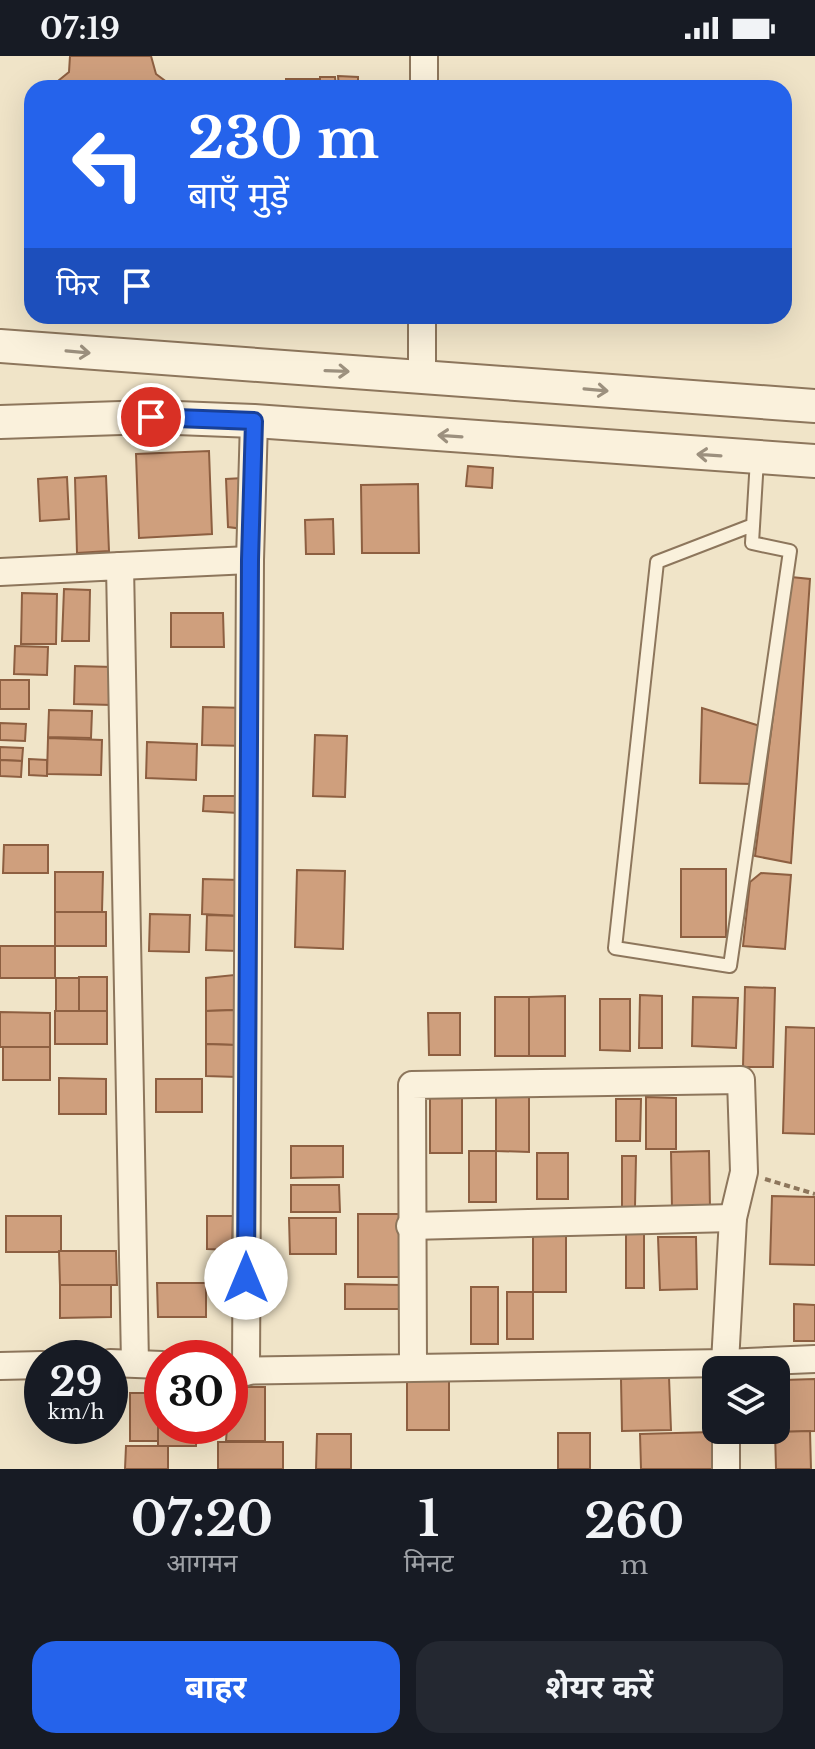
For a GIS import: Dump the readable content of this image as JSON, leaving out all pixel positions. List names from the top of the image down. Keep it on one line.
{"page":{"status":"07:19","turn":["230 m","बाएँ मुड़ें"],"then":"फिर","speed":"29 km/h","limit":"30","eta":["07:20","आगमन","1","मिनट","260","m"],"buttons":["बाहर","शेयर करें"]}}
